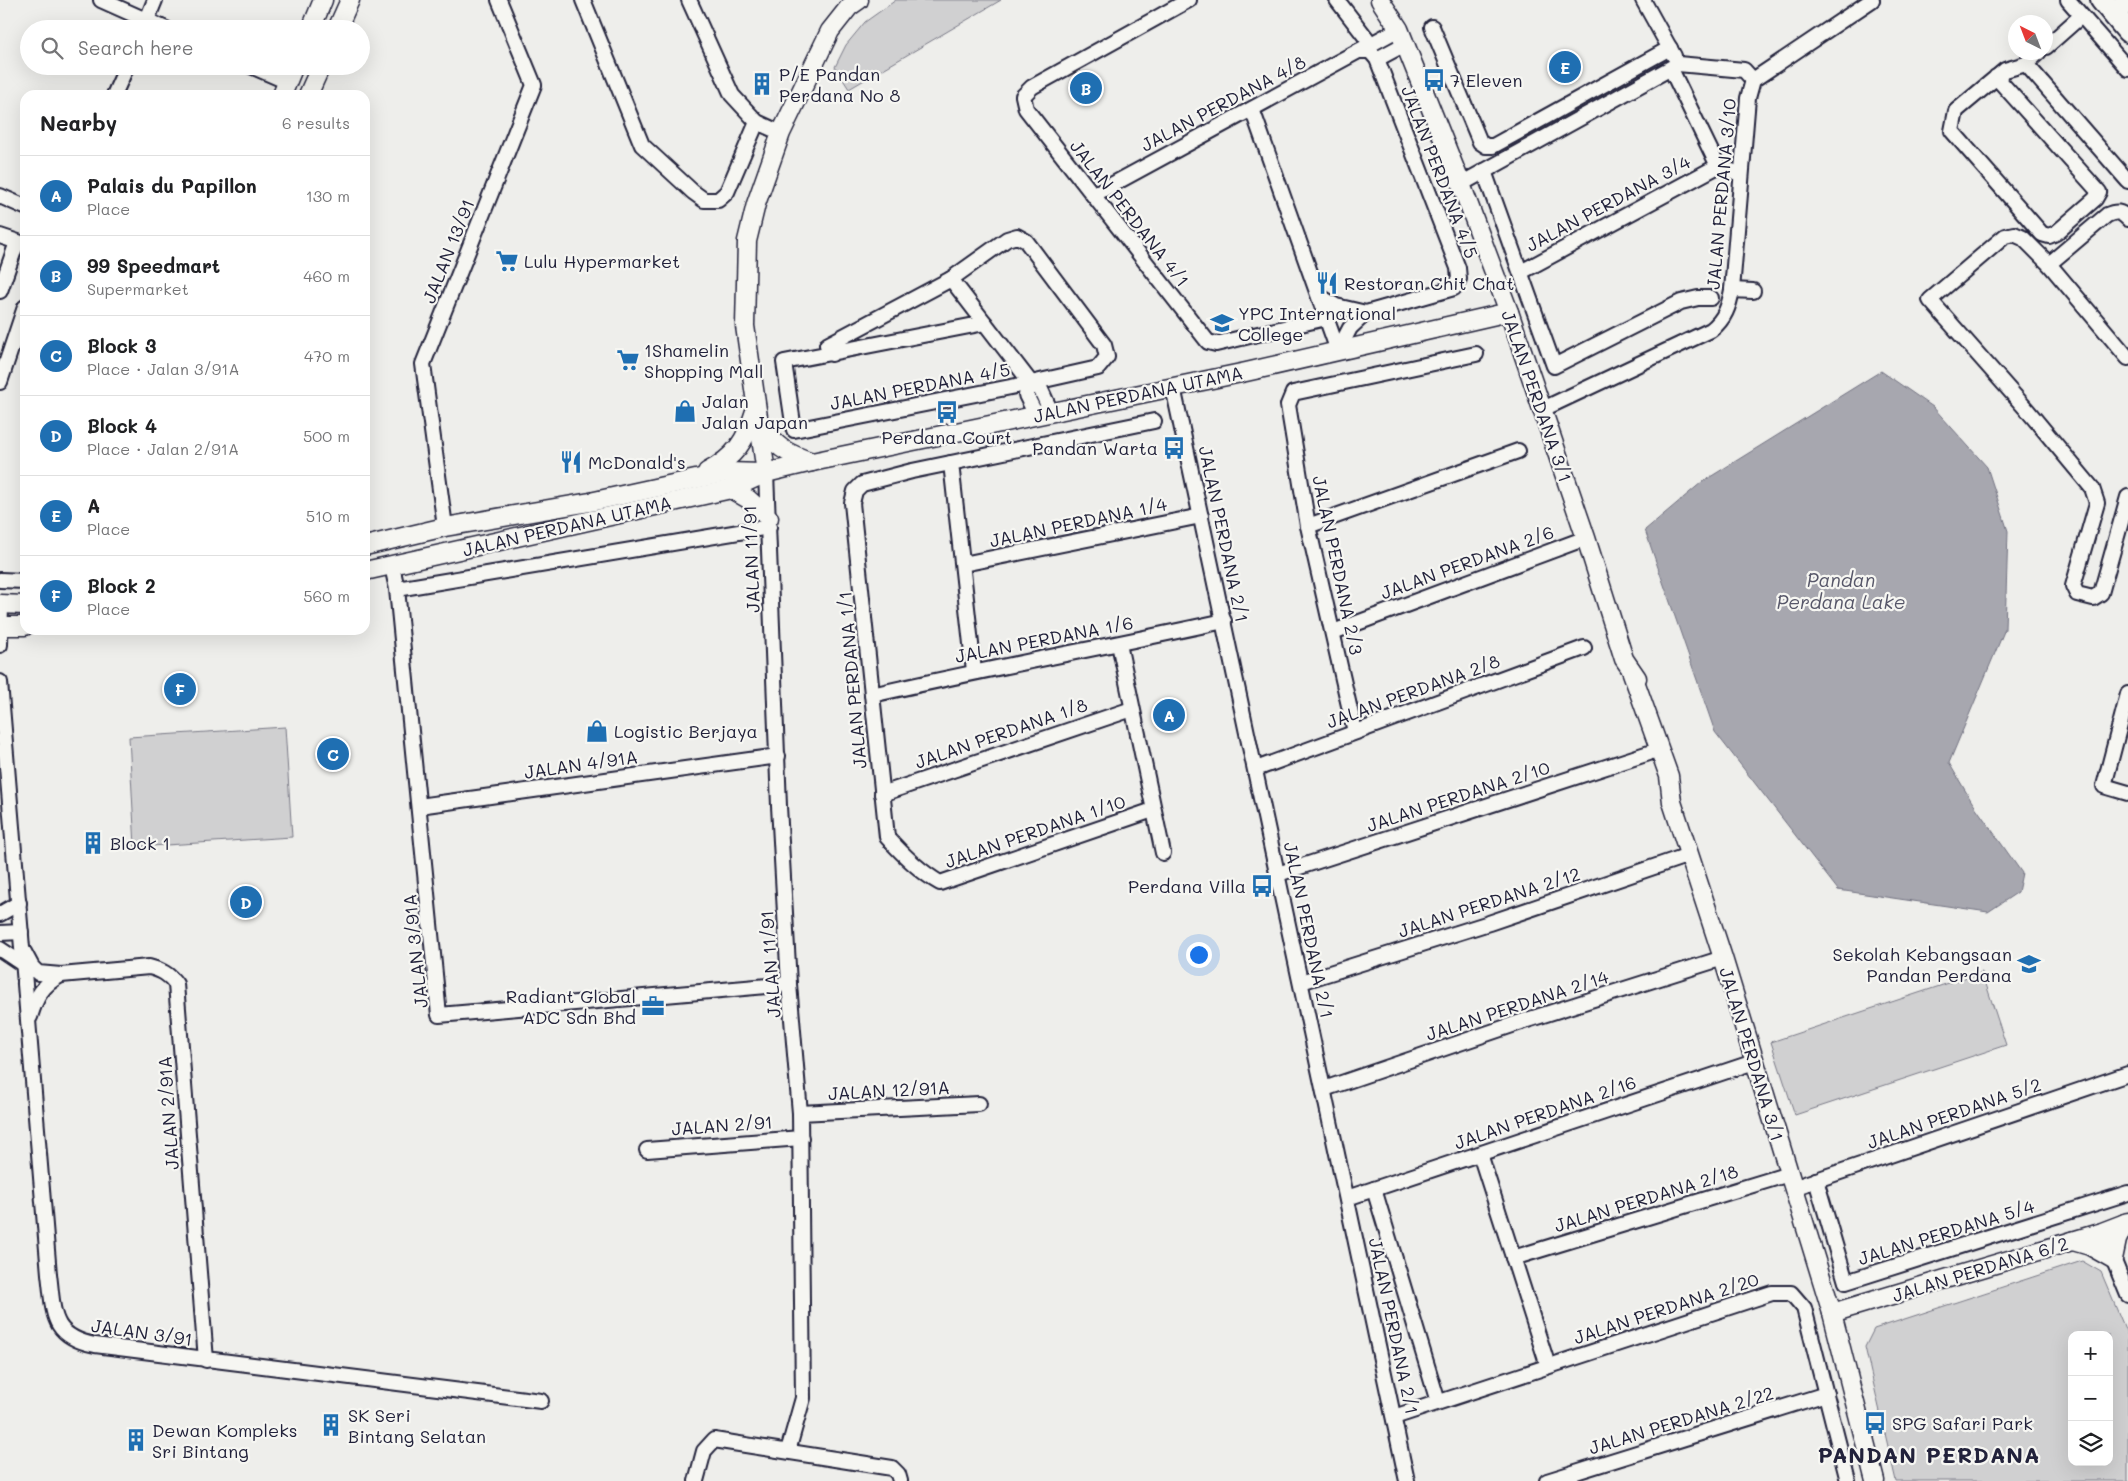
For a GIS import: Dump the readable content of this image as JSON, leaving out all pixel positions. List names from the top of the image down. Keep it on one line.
{"streets":{"street":["JALAN PERDANA 4/8","JALAN PERDANA 4/5","JALAN PERDANA 3/10","JALAN PERDANA 3/4","JALAN PERDANA 4/1","JALAN 13/91","JALAN PERDANA UTAMA","JALAN PERDANA 3/1","JALAN PERDANA 1/4","JALAN PERDANA 2/1","JALAN 11/91","JALAN PERDANA 2/6","JALAN PERDANA 2/3","JALAN PERDANA 1/6","JALAN PERDANA 1/1","JALAN PERDANA 2/8","JALAN PERDANA 1/8","JALAN 4/91A","JALAN PERDANA 2/10","JALAN PERDANA 1/10","JALAN PERDANA 2/12","JALAN 3/91A","JALAN PERDANA 2/14","JALAN 12/91A","JALAN PERDANA 2/16","JALAN 2/91A","JALAN PERDANA 5/2","JALAN 2/91","JALAN PERDANA 2/18","JALAN PERDANA 5/4","JALAN PERDANA 6/2","JALAN PERDANA 2/20","JALAN 3/91","JALAN PERDANA 2/22"]},"crossings":[["JALAN PERDANA 4/8","JALAN PERDANA 4/1"],["JALAN PERDANA 4/8","JALAN PERDANA 3/1"],["JALAN PERDANA 4/5","JALAN PERDANA UTAMA"],["JALAN PERDANA 3/10","JALAN PERDANA 3/4"],["JALAN PERDANA 3/10","JALAN PERDANA 3/1"],["JALAN 13/91","JALAN PERDANA UTAMA"],["JALAN PERDANA UTAMA","JALAN PERDANA 3/1"],["JALAN PERDANA UTAMA","JALAN PERDANA 2/1"],["JALAN PERDANA UTAMA","JALAN 11/91"],["JALAN PERDANA UTAMA","JALAN 3/91A"],["JALAN PERDANA 3/1","JALAN PERDANA 2/6"],["JALAN PERDANA 3/1","JALAN PERDANA 2/10"],["JALAN PERDANA 3/1","JALAN PERDANA 2/12"],["JALAN PERDANA 3/1","JALAN PERDANA 2/14"],["JALAN PERDANA 3/1","JALAN PERDANA 2/16"],["JALAN PERDANA 3/1","JALAN PERDANA 5/2"],["JALAN PERDANA 3/1","JALAN PERDANA 2/18"],["JALAN PERDANA 3/1","JALAN PERDANA 6/2"],["JALAN PERDANA 1/4","JALAN PERDANA 2/1"],["JALAN PERDANA 2/1","JALAN PERDANA 1/6"],["JALAN PERDANA 2/1","JALAN PERDANA 2/8"],["JALAN PERDANA 2/1","JALAN PERDANA 2/10"],["JALAN PERDANA 2/1","JALAN PERDANA 2/12"],["JALAN PERDANA 2/1","JALAN PERDANA 2/14"],["JALAN PERDANA 2/1","JALAN PERDANA 2/16"],["JALAN PERDANA 2/1","JALAN PERDANA 2/20"],["JALAN 11/91","JALAN 4/91A"],["JALAN 11/91","JALAN 3/91A"],["JALAN 11/91","JALAN 12/91A"],["JALAN 11/91","JALAN 2/91"],["JALAN PERDANA 2/6","JALAN PERDANA 2/3"],["JALAN PERDANA 2/3","JALAN PERDANA 2/8"],["JALAN PERDANA 1/6","JALAN PERDANA 1/1"],["JALAN PERDANA 1/1","JALAN PERDANA 1/8"],["JALAN PERDANA 1/1","JALAN PERDANA 1/10"],["JALAN 4/91A","JALAN 3/91A"],["JALAN 2/91A","JALAN 3/91"],["JALAN PERDANA 5/2","JALAN PERDANA 2/18"],["JALAN PERDANA 5/2","JALAN PERDANA 5/4"],["JALAN PERDANA 2/20","JALAN PERDANA 2/22"]],"districts":["PANDAN PERDANA"],"water":["Pandan Perdana Lake"],"places":{"bus stop":["7 Eleven","Perdana Court","Pandan Warta","Perdana Villa","SPG Safari Park"],"building":["P/E Pandan Perdana No 8","Block 1","SK Seri Bintang Selatan","Dewan Kompleks Sri Bintang"],"supermarket":["Lulu Hypermarket","1Shamelin Shopping Mall"],"restaurant":["Restoran Chit Chat","McDonald's"],"school or university":["YPC International College","Sekolah Kebangsaan Pandan Perdana"],"shop":["Jalan Jalan Japan","Logistic Berjaya"],"office":["Radiant Global ADC Sdn Bhd"]},"north":"top left","page":{"search":"Search here","pins":["E","B","F","A","C","D"],"heading":["Nearby","6 results"],"list":[{"mark":"A","name":"Palais du Papillon","note":"Place","value":"130 m"},{"mark":"B","name":"99 Speedmart","note":"Supermarket","value":"460 m"},{"mark":"C","name":"Block 3","note":"Place · Jalan 3/91A","value":"470 m"},{"mark":"D","name":"Block 4","note":"Place · Jalan 2/91A","value":"500 m"},{"mark":"E","name":"A","note":"Place","value":"510 m"},{"mark":"F","name":"Block 2","note":"Place","value":"560 m"}],"map_buttons":["+","−"]}}
